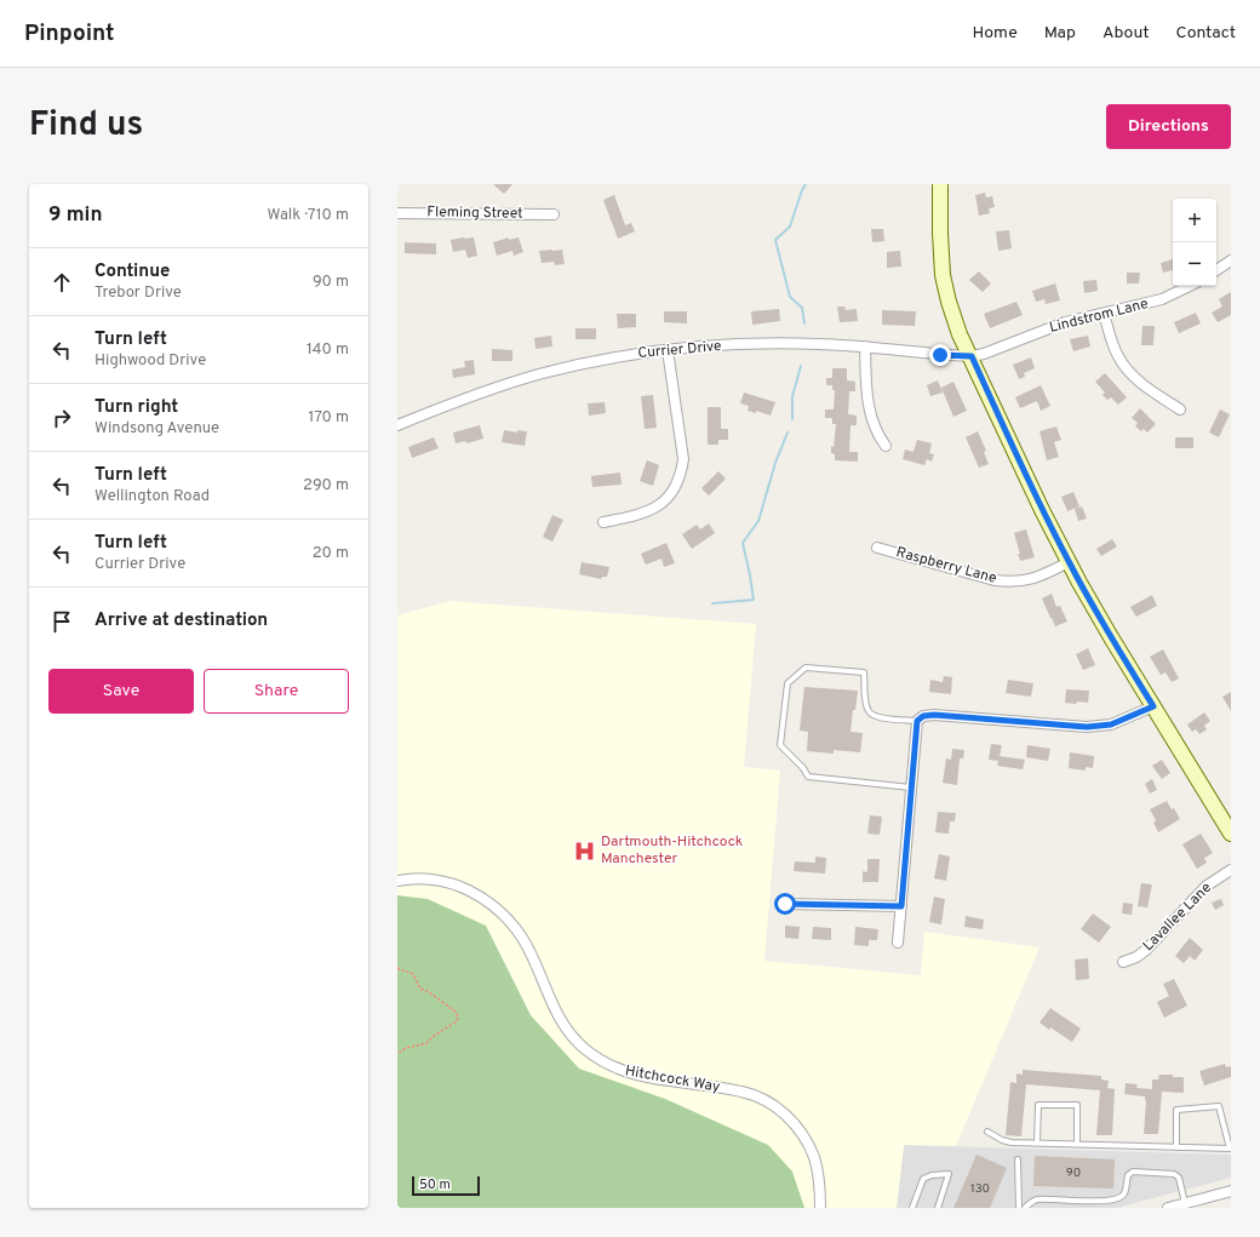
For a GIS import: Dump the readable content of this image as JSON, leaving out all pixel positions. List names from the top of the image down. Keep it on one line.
{"streets":{"street":["Fleming Street","Lindstrom Lane","Currier Drive","Raspberry Lane","Lavallee Lane","Hitchcock Way"]},"crossings":[["Lindstrom Lane","Currier Drive"]],"places":{"hospital":["Dartmouth-Hitchcock Manchester"]},"house_numbers":["90","130"],"scale_bar":"50 m","page":{"header":"Pinpoint","nav":["Home","Map","About","Contact"],"title":"Find us","buttons":["Directions",["Save","Share"]],"heading":["9 min","Walk · 710 m"],"map_buttons":["+","−"],"list":[["Continue","Trebor Drive","90 m"],["Turn left","Highwood Drive","140 m"],["Turn right","Windsong Avenue","170 m"],["Turn left","Wellington Road","290 m"],["Turn left","Currier Drive","20 m"],"Arrive at destination"],"scale":"50 m"}}
